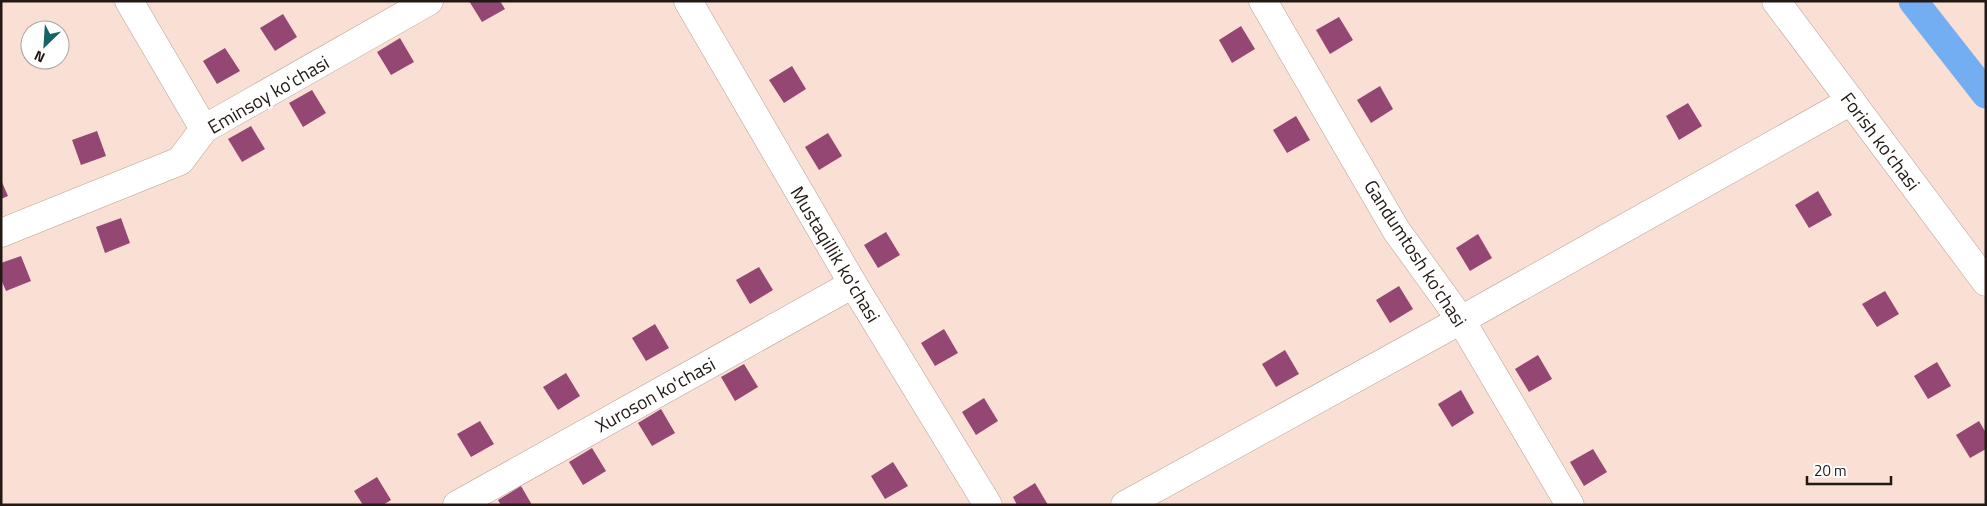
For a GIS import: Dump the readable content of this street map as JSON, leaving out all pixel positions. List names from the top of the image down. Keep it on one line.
{"streets":{"street":["Eminsoy ko'chasi","Forish ko'chasi","Gandumtosh ko'chasi","Mustaqillik ko'chasi","Xuroson ko'chasi"]},"crossings":[["Mustaqillik ko'chasi","Xuroson ko'chasi"]],"scale_bar":"20 m","north":"bottom left"}
